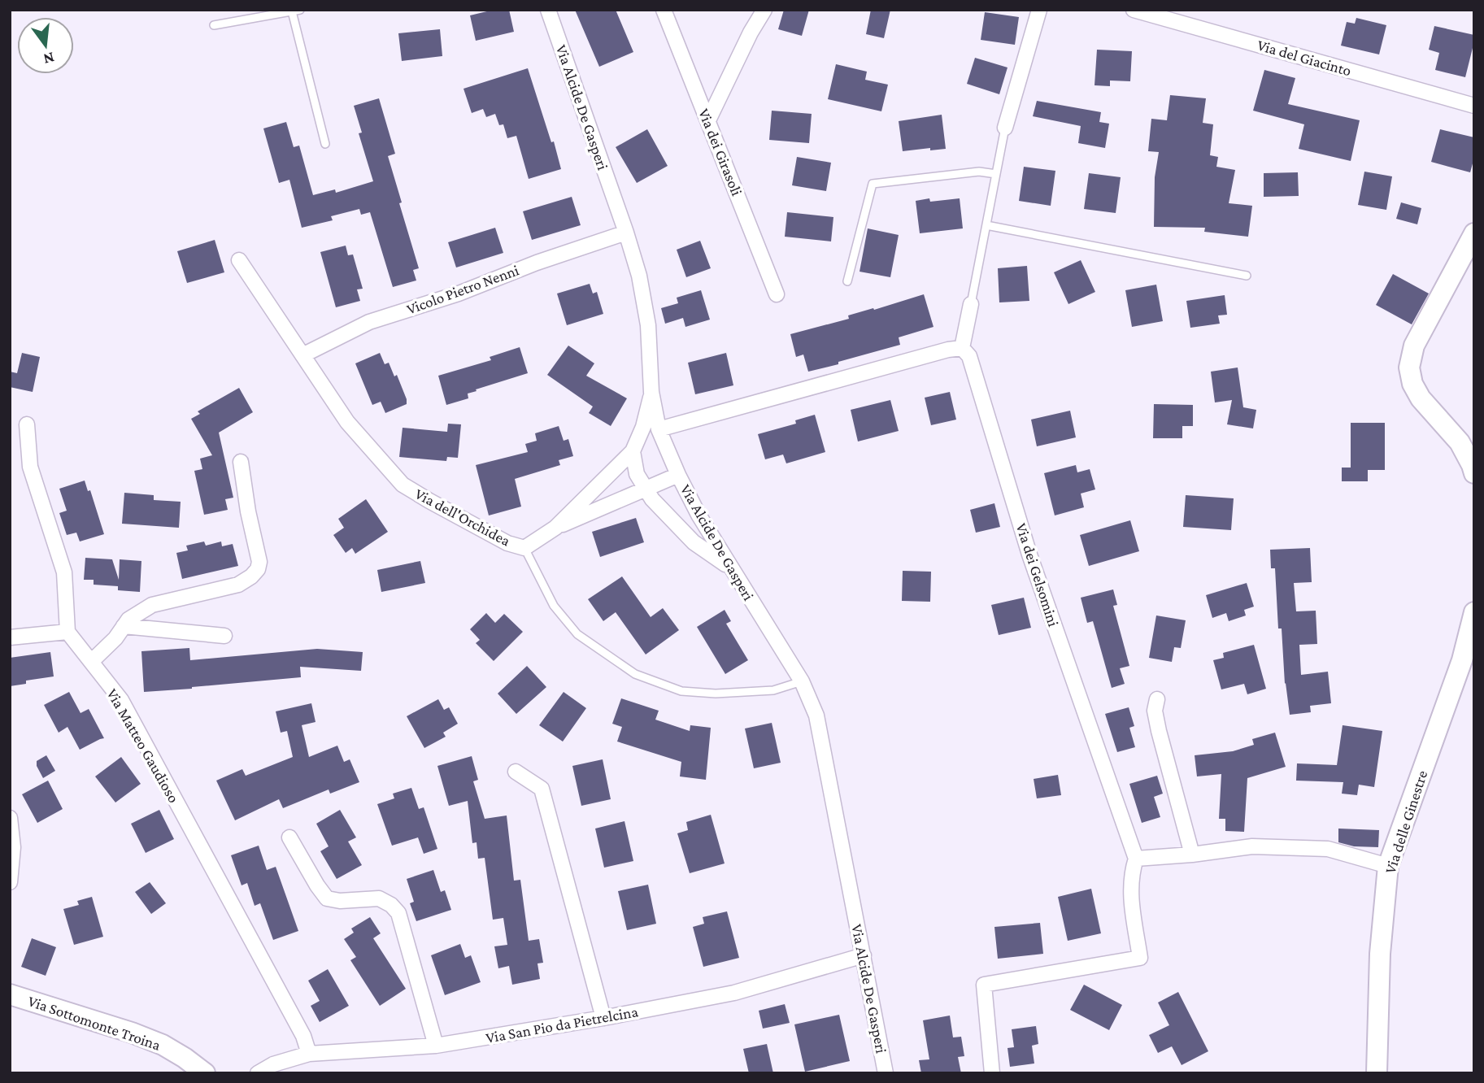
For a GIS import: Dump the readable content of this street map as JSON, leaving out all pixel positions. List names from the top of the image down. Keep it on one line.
{"streets":{"street":["Via del Giacinto","Via Alcide De Gasperi","Via dei Girasoli","Vicolo Pietro Nenni","Via dell'Orchidea","Via dei Gelsomini","Via Matteo Gaudioso","Via delle Ginestre","Via Sottomonte Troina","Via San Pio da Pietrelcina"]},"crossings":[["Via Alcide De Gasperi","Vicolo Pietro Nenni"],["Via Alcide De Gasperi","Via dell'Orchidea"],["Via Alcide De Gasperi","Via San Pio da Pietrelcina"],["Vicolo Pietro Nenni","Via dell'Orchidea"],["Via Matteo Gaudioso","Via San Pio da Pietrelcina"]],"north":"bottom"}
